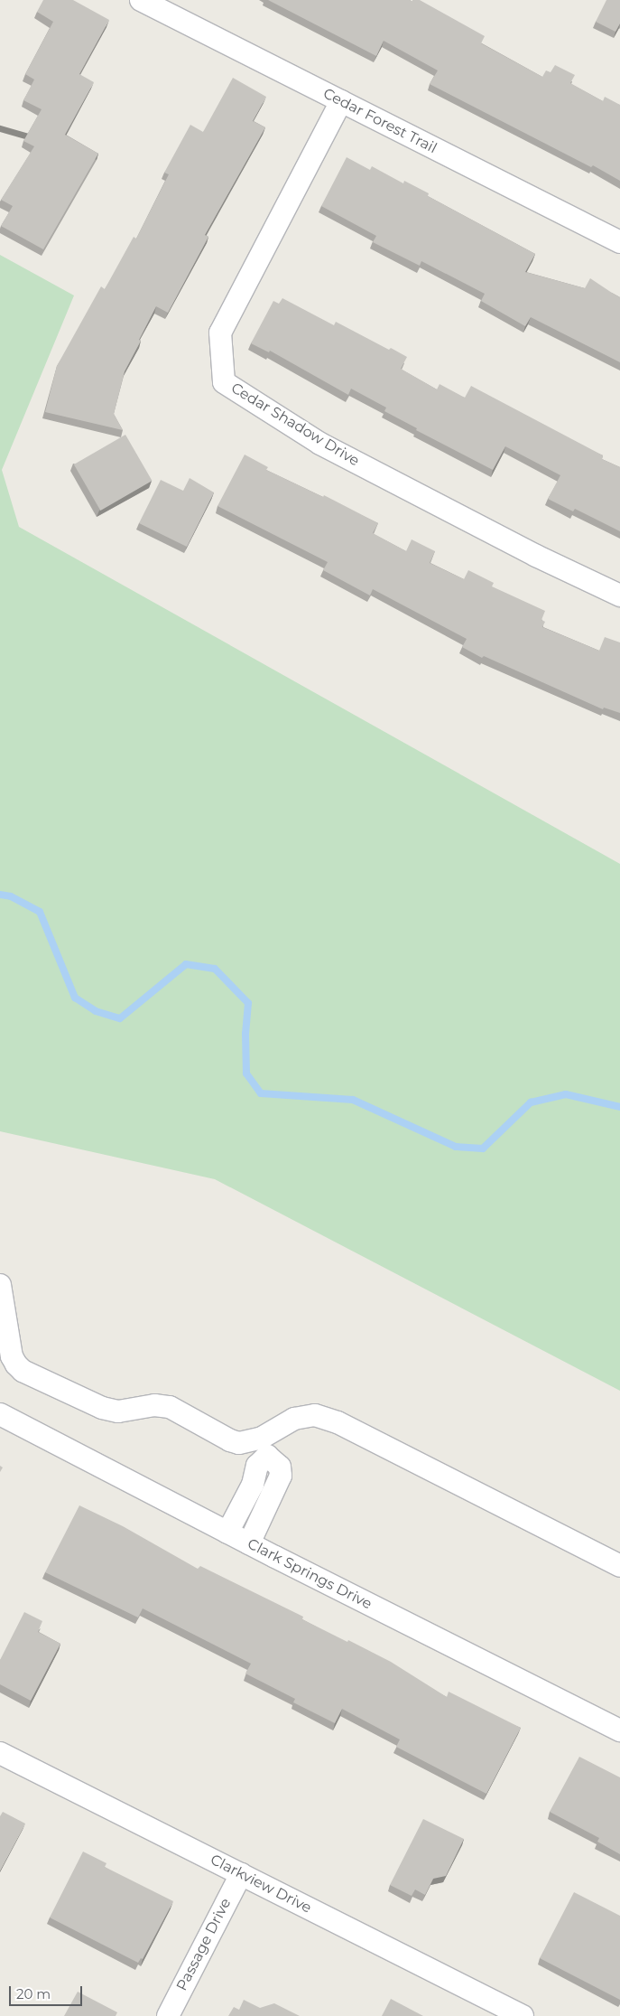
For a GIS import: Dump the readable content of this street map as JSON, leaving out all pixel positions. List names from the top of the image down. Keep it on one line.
{"streets":{"street":["Cedar Forest Trail","Cedar Shadow Drive","Clark Springs Drive","Clarkview Drive","Passage Drive"]},"crossings":[["Cedar Forest Trail","Cedar Shadow Drive"],["Clarkview Drive","Passage Drive"]],"scale_bar":"20 m"}
